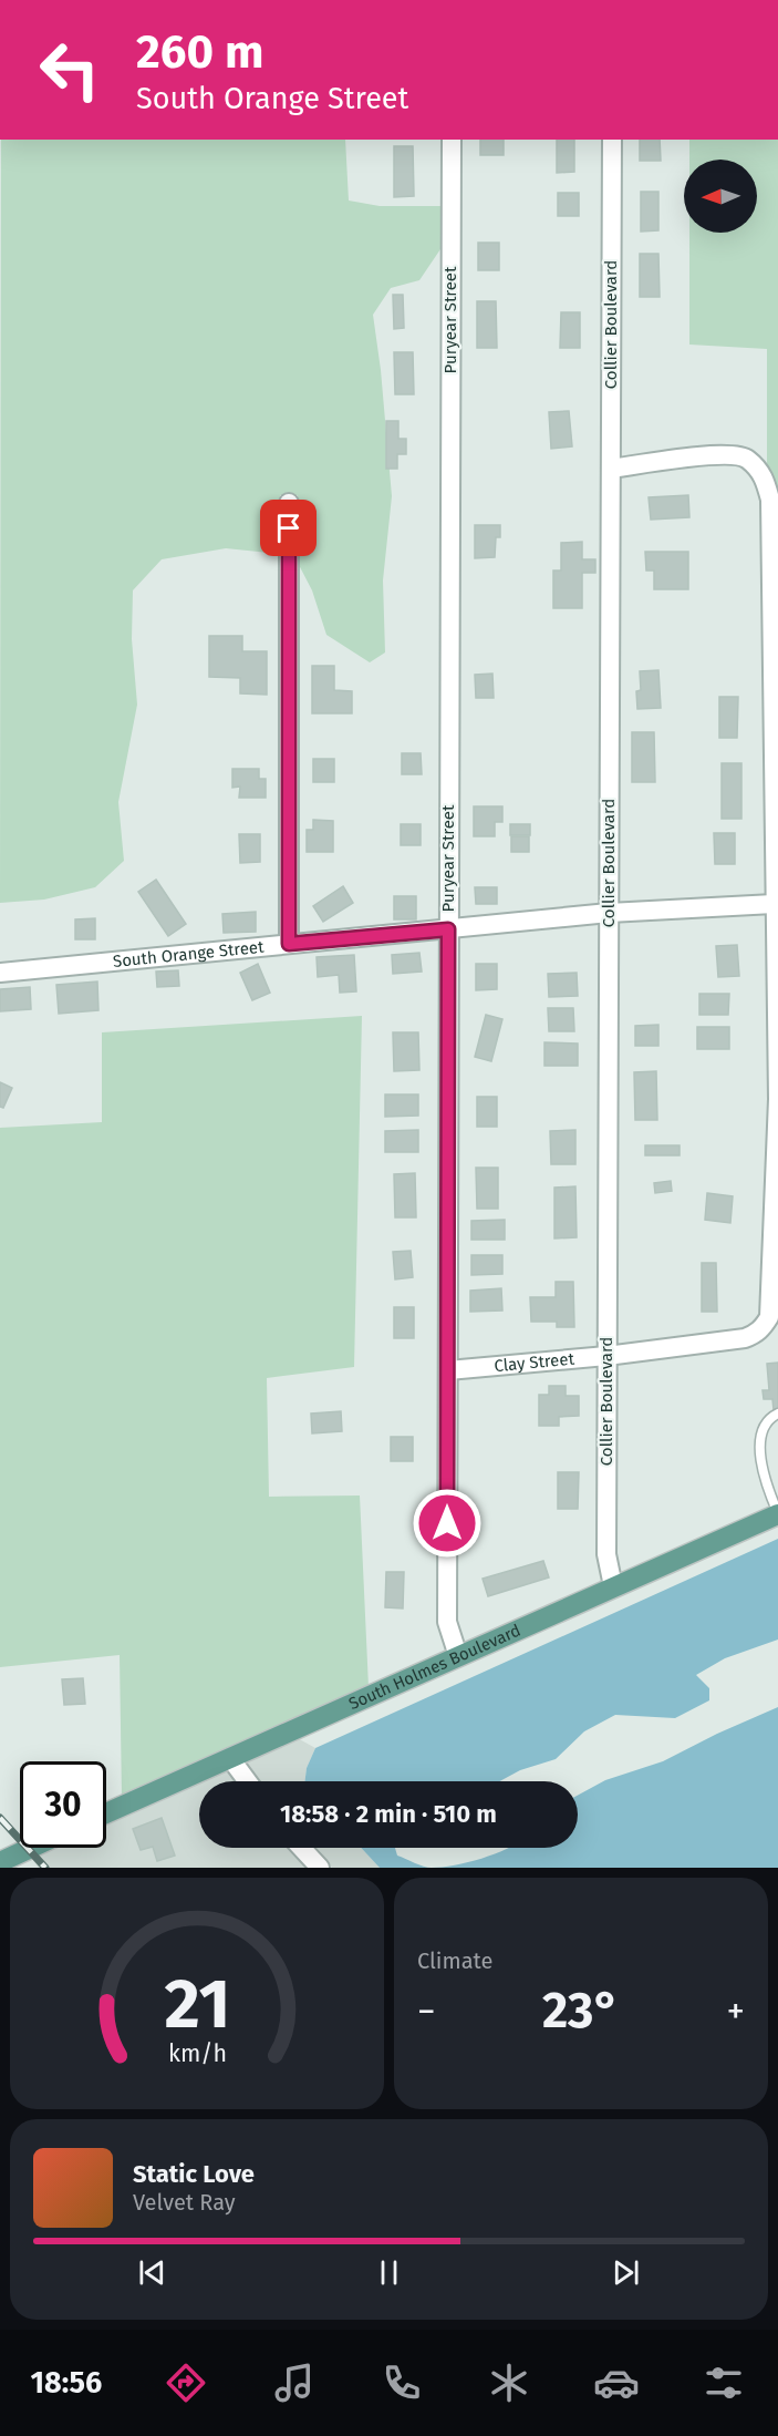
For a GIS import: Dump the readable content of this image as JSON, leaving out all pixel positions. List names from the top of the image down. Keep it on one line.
{"streets":{"main road":["South Holmes Boulevard"],"street":["Puryear Street","Collier Boulevard","South Orange Street","Clay Street"]},"crossings":[["Puryear Street","South Orange Street"],["Puryear Street","Clay Street"],["Puryear Street","South Holmes Boulevard"],["Collier Boulevard","South Orange Street"],["Collier Boulevard","Clay Street"],["Collier Boulevard","South Holmes Boulevard"],["South Orange Street","Clay Street"]],"north":"left","page":{"turn":["260 m","South Orange Street"],"limit":"30","trip":"18:58 · 2 min · 510 m","tile":"Climate","heat":["−","23°","+"],"song":["Static Love","Velvet Ray"],"tabs":"18:56","gauge":["21","km/h"]}}
